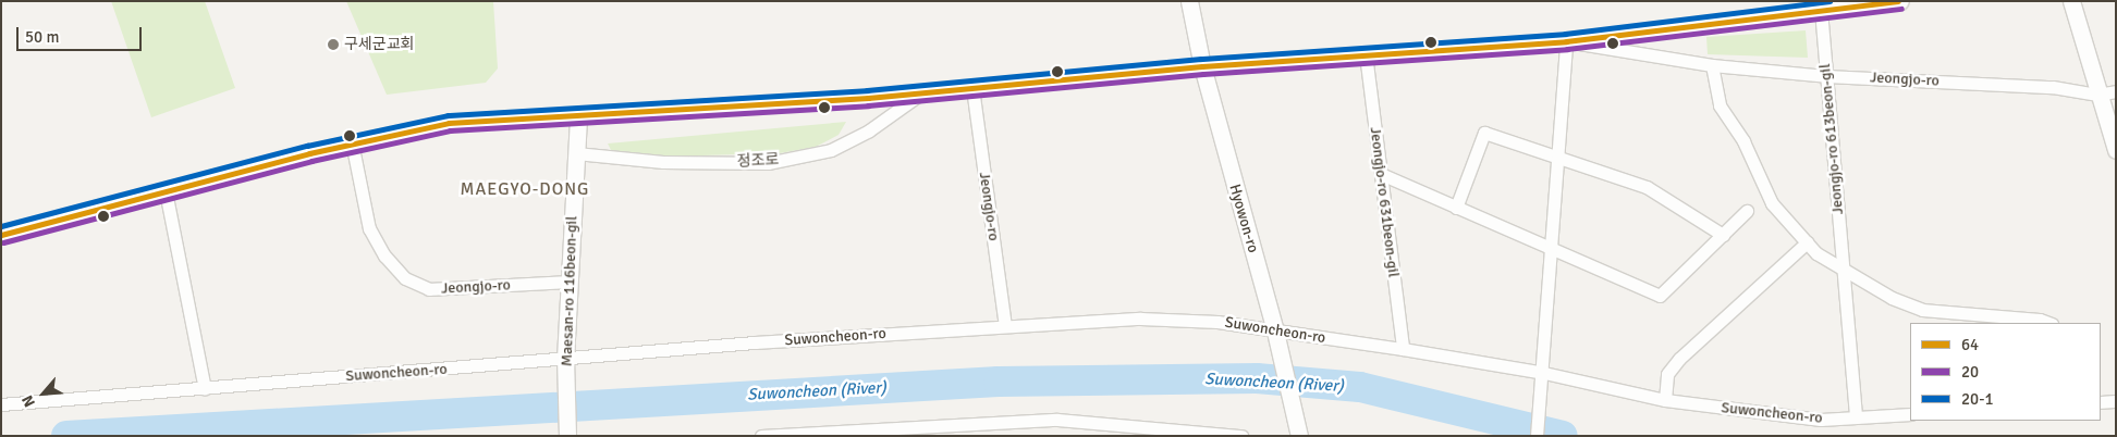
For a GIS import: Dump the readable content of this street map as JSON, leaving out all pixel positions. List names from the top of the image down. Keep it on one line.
{"streets":{"street":["Jeongjo-ro","Jeongjo-ro 613beon-gil","정조로","Jeongjo-ro 631beon-gil","Hyowon-ro","Maesan-ro 116beon-gil","Suwoncheon-ro"]},"crossings":[["Jeongjo-ro","Jeongjo-ro 613beon-gil"],["Jeongjo-ro","정조로"],["Jeongjo-ro","Jeongjo-ro 631beon-gil"],["Jeongjo-ro","Hyowon-ro"],["Jeongjo-ro","Maesan-ro 116beon-gil"],["Jeongjo-ro","Suwoncheon-ro"],["Jeongjo-ro 613beon-gil","Suwoncheon-ro"],["정조로","Maesan-ro 116beon-gil"],["Jeongjo-ro 631beon-gil","Suwoncheon-ro"],["Hyowon-ro","Suwoncheon-ro"],["Maesan-ro 116beon-gil","Suwoncheon-ro"]],"districts":["MAEGYO-DONG"],"water":["Suwoncheon (River)"],"places":["구세군교회"],"lines":["transit line 64","transit line 20-1","transit line 20"],"legend":["64","20","20-1"],"scale_bar":"50 m","north":"bottom left"}
